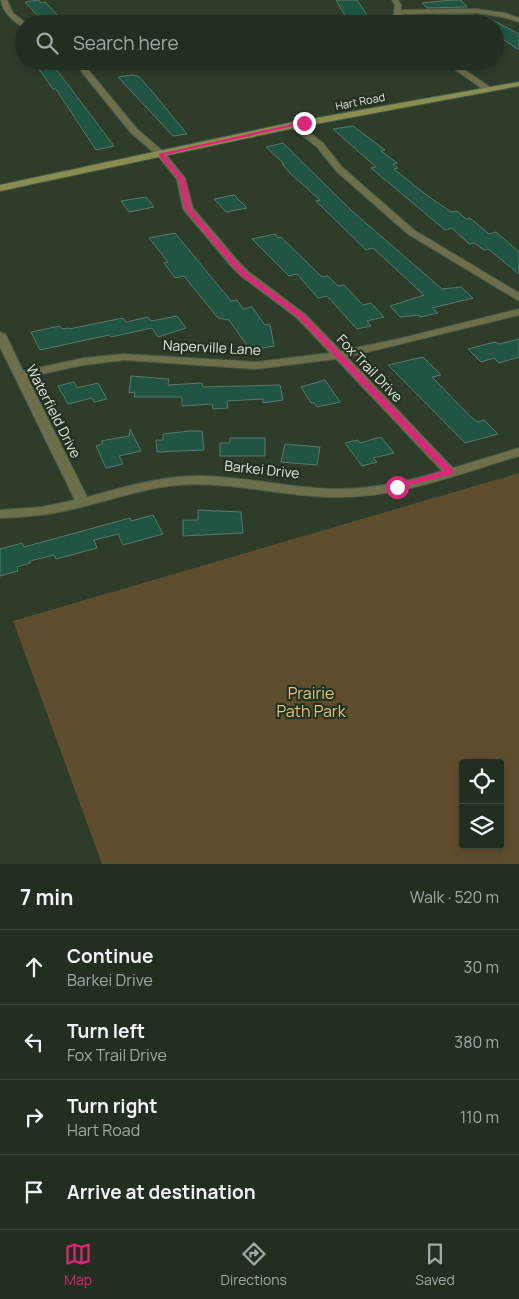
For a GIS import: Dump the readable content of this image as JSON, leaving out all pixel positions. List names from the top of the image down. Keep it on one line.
{"streets":{"street":["Hart Road","Naperville Lane","Fox Trail Drive","Waterfield Drive","Barkei Drive"]},"crossings":[["Hart Road","Fox Trail Drive"],["Naperville Lane","Fox Trail Drive"],["Naperville Lane","Waterfield Drive"],["Fox Trail Drive","Barkei Drive"],["Waterfield Drive","Barkei Drive"]],"parks":["Prairie Path Park"],"page":{"search":"Search here","heading":["7 min","Walk · 520 m"],"list":[["Continue","Barkei Drive","30 m"],["Turn left","Fox Trail Drive","380 m"],["Turn right","Hart Road","110 m"],"Arrive at destination"],"nav":["Map","Directions","Saved"]}}
